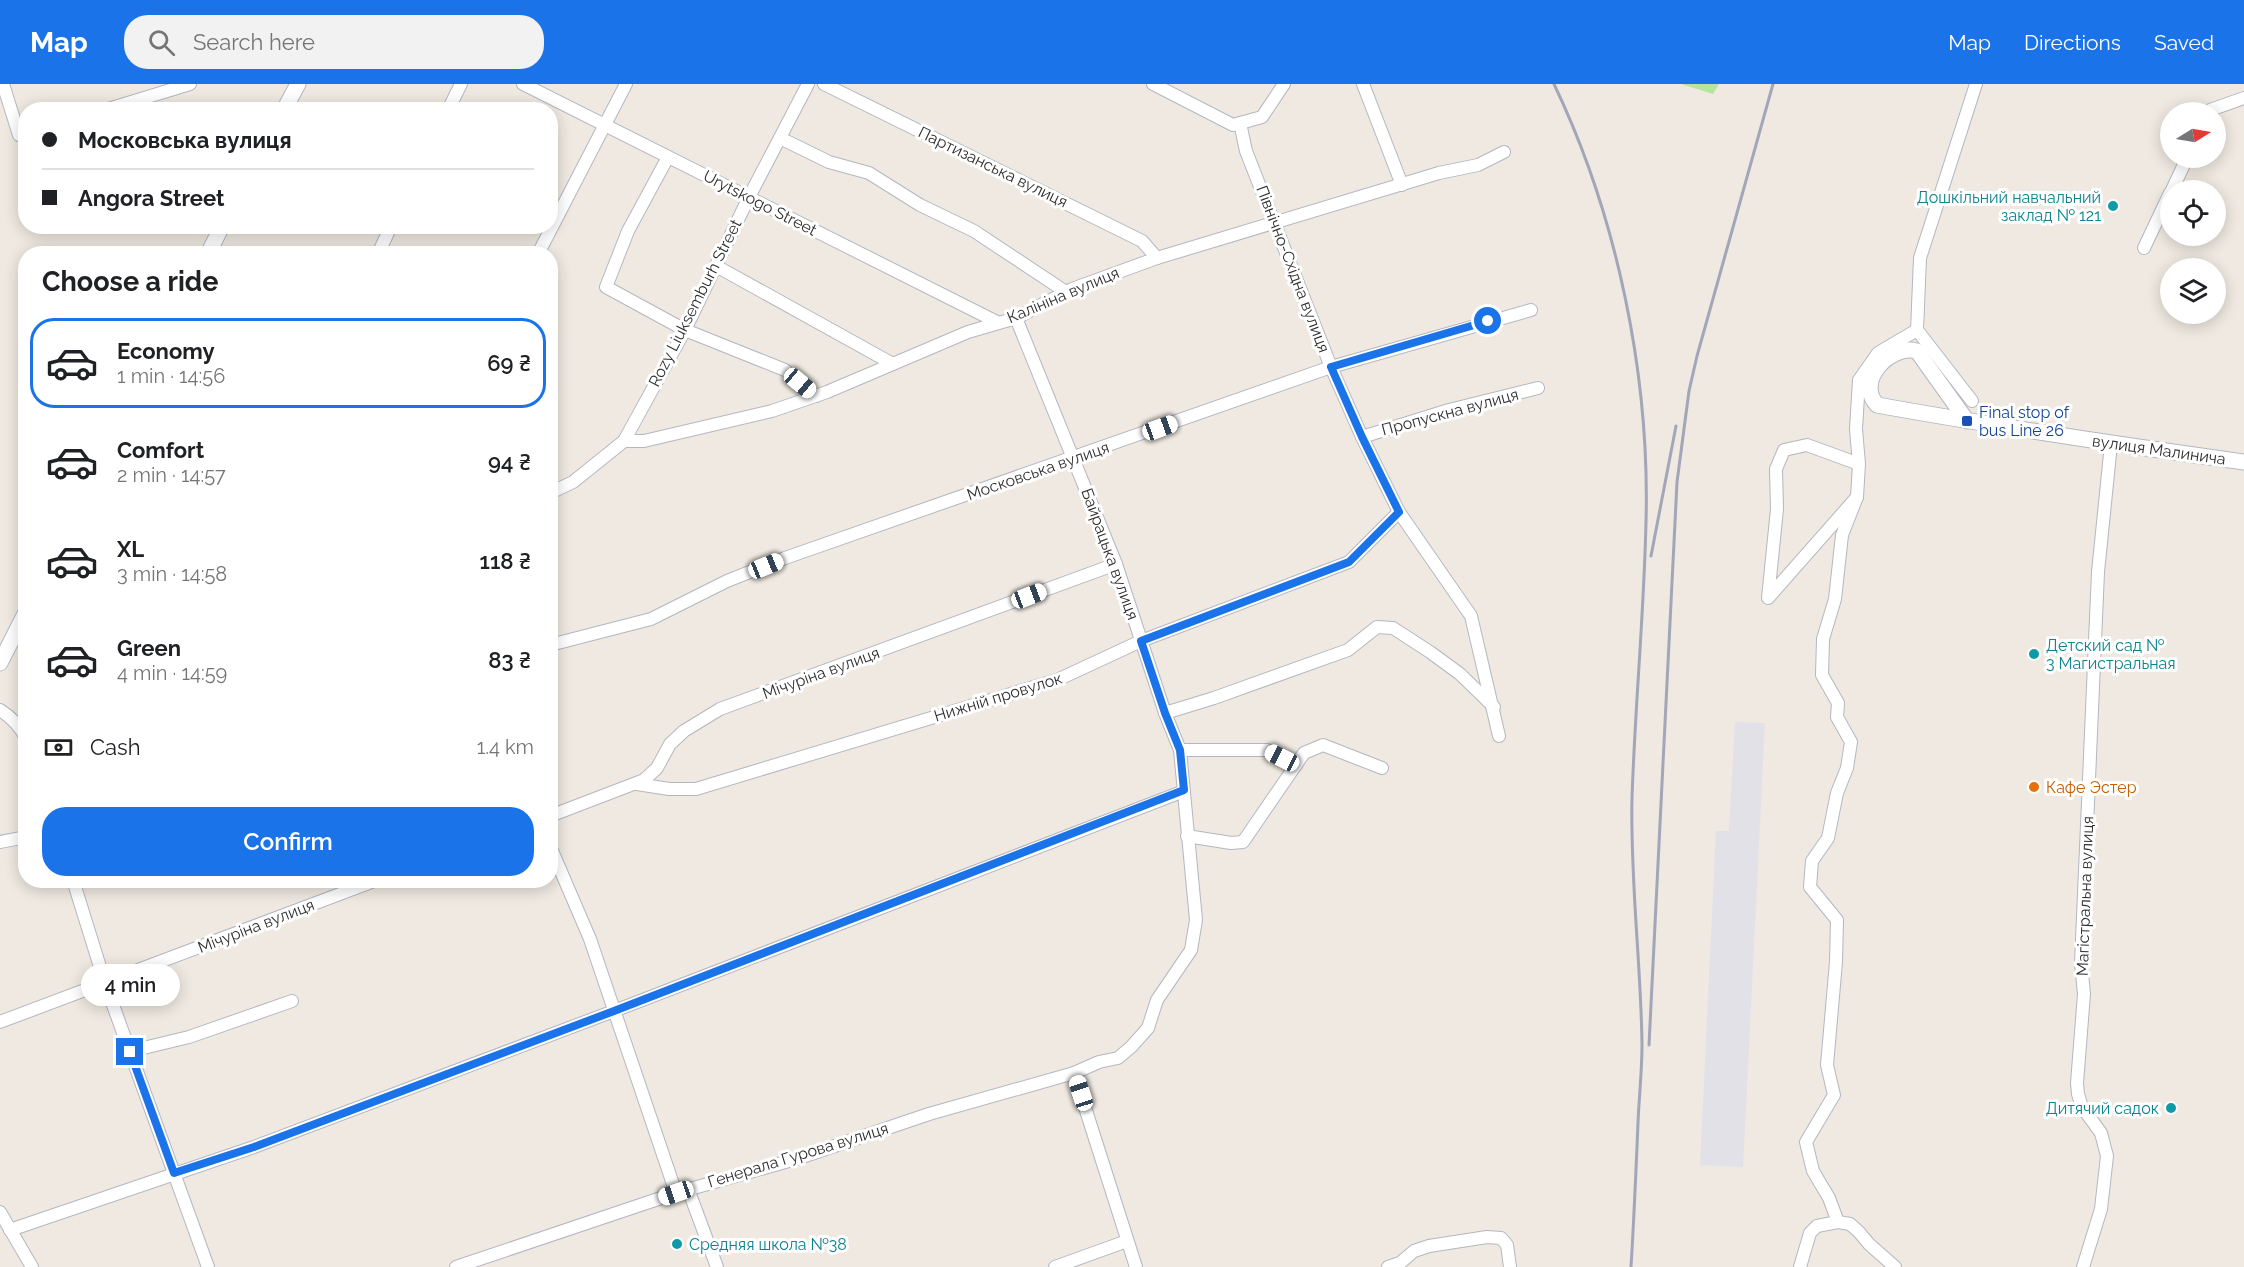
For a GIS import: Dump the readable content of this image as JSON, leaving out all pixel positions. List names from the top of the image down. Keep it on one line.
{"streets":{"street":["Партизанська вулиця","Urytskogo Street","Північно-Східна вулиця","Калініна вулиця","Rozy Liuksemburh Street","Пропускна вулиця","вулиця Малинича","Московська вулиця","Байрацька вулиця","Мічуріна вулиця","Нижній провулок","Магістральна вулиця","Генерала Гурова вулиця"]},"crossings":[["Партизанська вулиця","Калініна вулиця"],["Urytskogo Street","Калініна вулиця"],["Urytskogo Street","Rozy Liuksemburh Street"],["Північно-Східна вулиця","Калініна вулиця"],["Північно-Східна вулиця","Пропускна вулиця"],["Північно-Східна вулиця","Московська вулиця"],["Північно-Східна вулиця","Нижній провулок"],["Калініна вулиця","Rozy Liuksemburh Street"],["Калініна вулиця","Байрацька вулиця"],["вулиця Малинича","Магістральна вулиця"],["Московська вулиця","Байрацька вулиця"],["Байрацька вулиця","Мічуріна вулиця"],["Байрацька вулиця","Нижній провулок"],["Байрацька вулиця","Генерала Гурова вулиця"],["Мічуріна вулиця","Нижній провулок"]],"places":{"other":["Дошкільний навчальний заклад № 121","Детский сад № 3 Магистральная","Кафе Эстер","Дитячий садок","Средняя школа №38"],"transit":["Final stop of bus Line 26"]},"north":"right","page":{"header":"Map","search":"Search here","nav":["Map","Directions","Saved"],"banner":["Московська вулиця","Angora Street"],"heading":"Choose a ride","list":[{"name":"Economy","note":"1 min · 14:56","value":"69 ₴"},{"name":"Comfort","note":"2 min · 14:57","value":"94 ₴"},{"name":"XL","note":"3 min · 14:58","value":"118 ₴"},{"name":"Green","note":"4 min · 14:59","value":"83 ₴"}],"pay":["Cash","1.4 km"],"buttons":"Confirm","bubble":"4 min"}}
